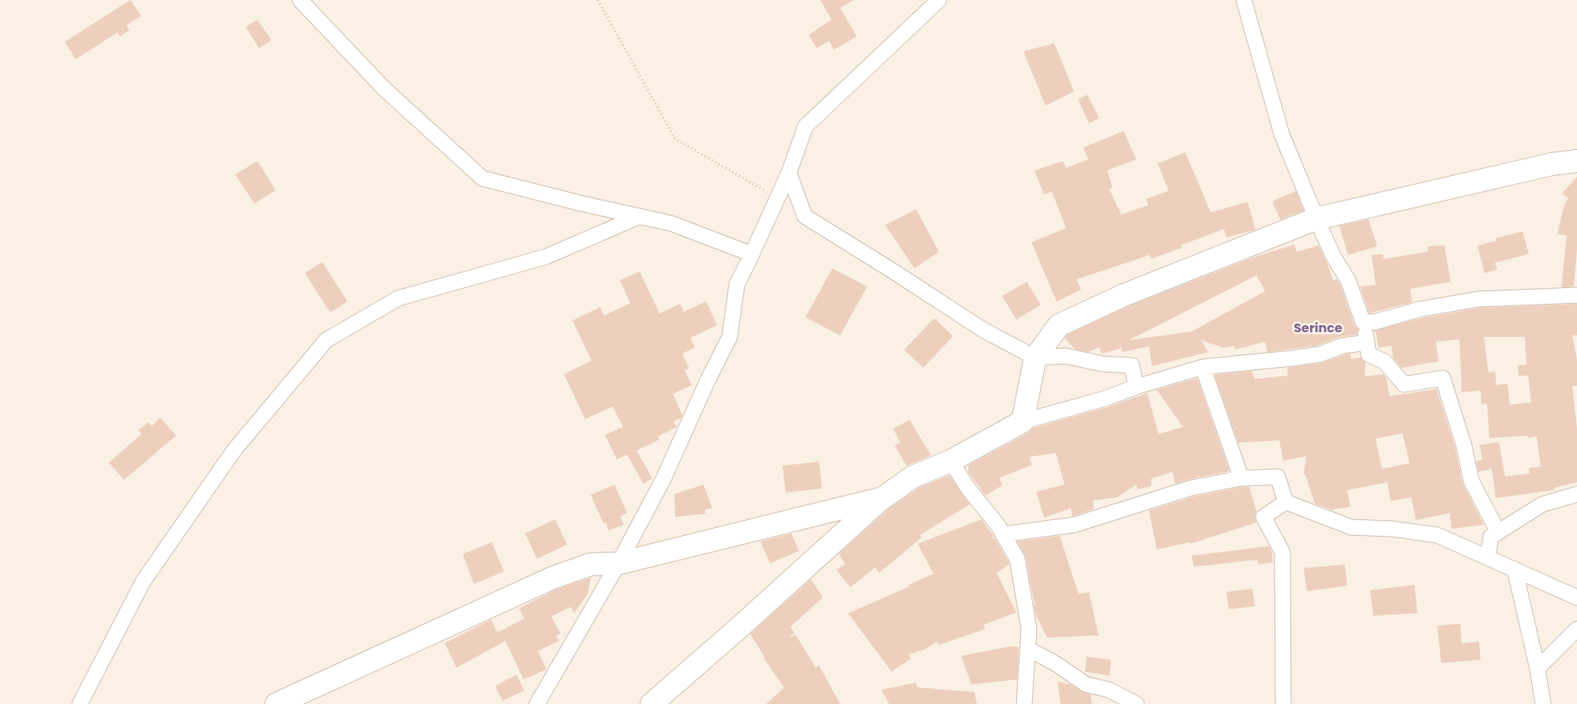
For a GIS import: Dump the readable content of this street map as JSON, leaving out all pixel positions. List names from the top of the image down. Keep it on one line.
{"districts":["Serince"]}
